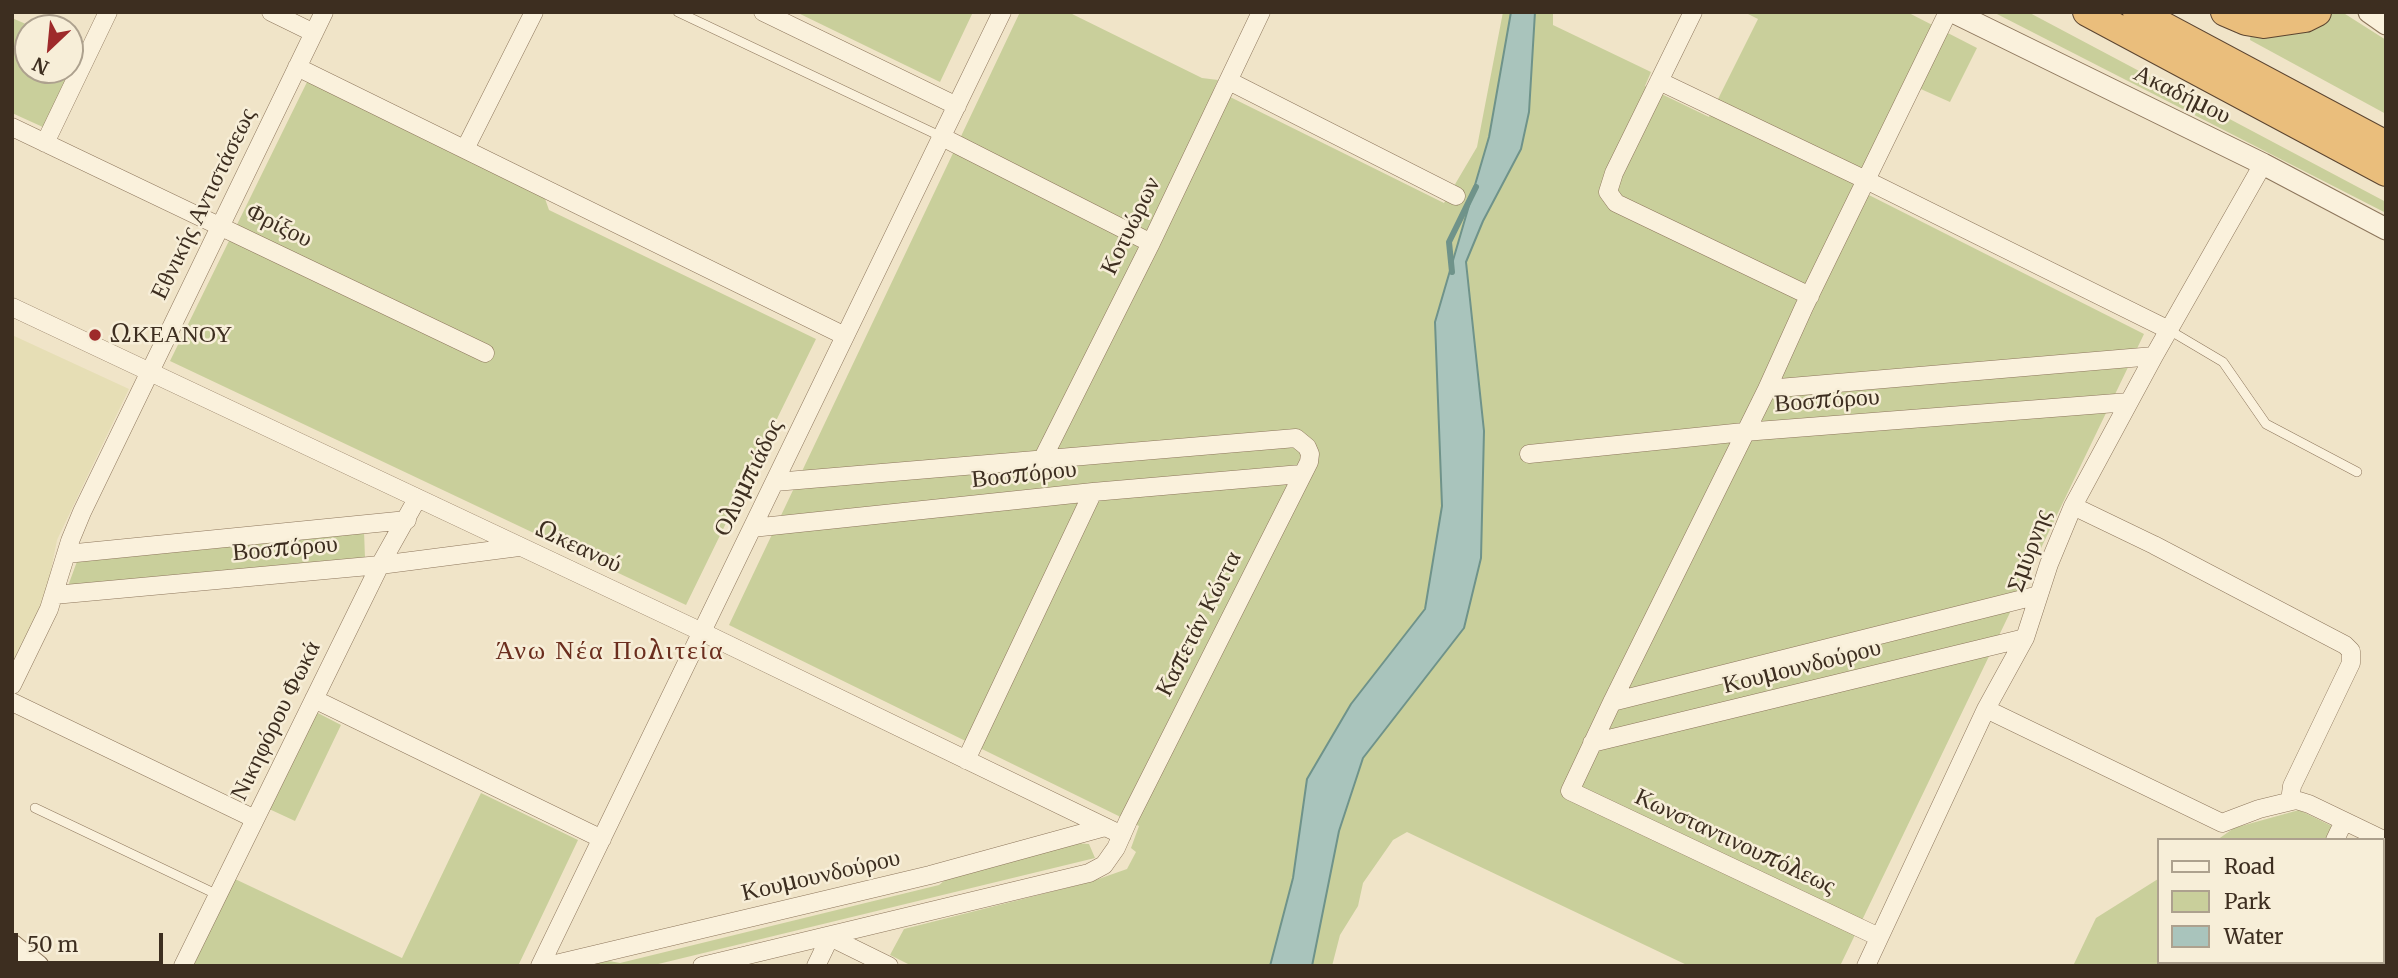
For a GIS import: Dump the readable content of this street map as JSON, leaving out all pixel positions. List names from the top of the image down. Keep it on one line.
{"streets":{"street":["Ακαδήμου","Εθνικής Αντιστάσεως","Φρίξου","Κοτυώρων","Βοσπόρου","Ολυμπιάδος","Ωκεανού","Σμύρνης","Καπετάν Κώττα","Κουμουνδούρου","Νικηφόρου Φωκά","Κωνσταντινουπόλεως"]},"crossings":[["Ακαδήμου","Σμύρνης"],["Εθνικής Αντιστάσεως","Φρίξου"],["Εθνικής Αντιστάσεως","Βοσπόρου"],["Εθνικής Αντιστάσεως","Ωκεανού"],["Κοτυώρων","Βοσπόρου"],["Βοσπόρου","Ολυμπιάδος"],["Βοσπόρου","Ωκεανού"],["Βοσπόρου","Σμύρνης"],["Βοσπόρου","Καπετάν Κώττα"],["Βοσπόρου","Νικηφόρου Φωκά"],["Ολυμπιάδος","Ωκεανού"],["Ωκεανού","Καπετάν Κώττα"],["Ωκεανού","Κουμουνδούρου"],["Ωκεανού","Νικηφόρου Φωκά"],["Σμύρνης","Κουμουνδούρου"],["Σμύρνης","Κωνσταντινουπόλεως"],["Κουμουνδούρου","Κωνσταντινουπόλεως"]],"districts":["Άνω Νέα Πολιτεία"],"places":["ΩΚΕΑΝΟΥ"],"legend":["Road","Park","Water"],"scale_bar":"50 m","north":"bottom left"}
